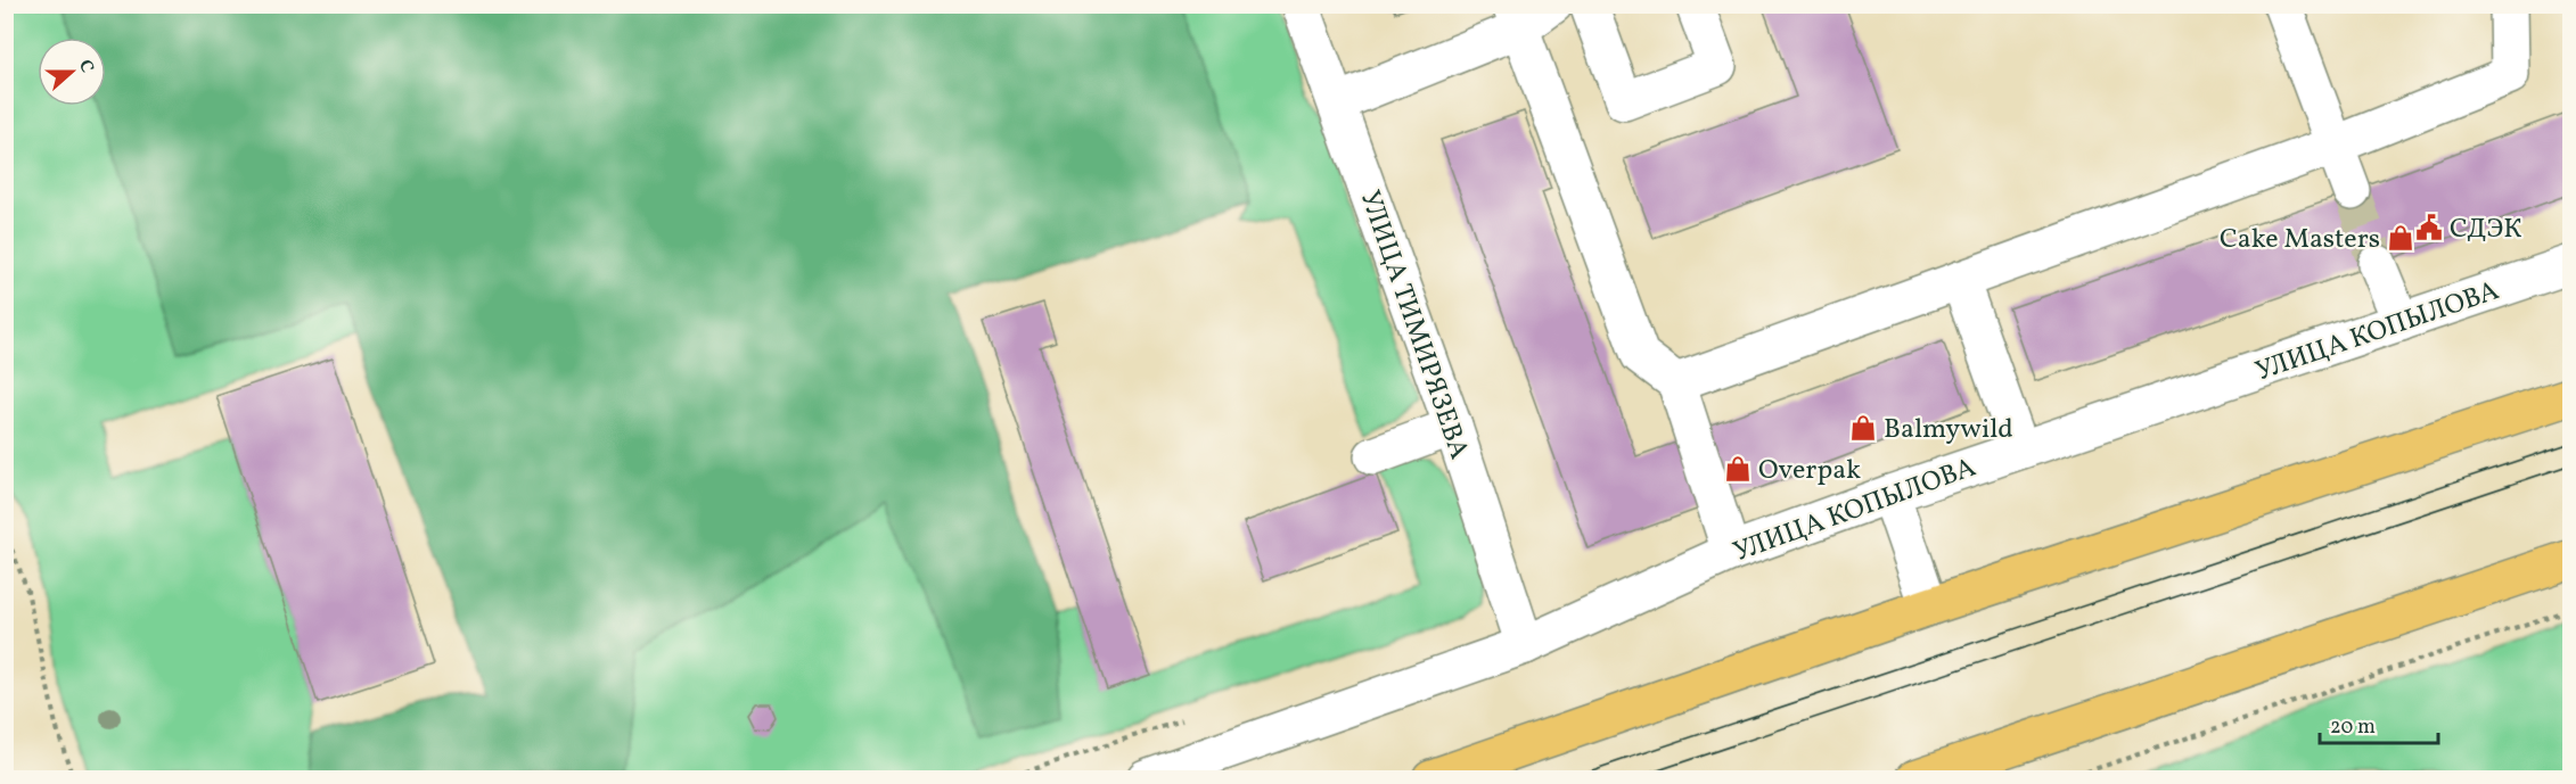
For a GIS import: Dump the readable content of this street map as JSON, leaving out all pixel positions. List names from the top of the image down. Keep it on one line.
{"streets":{"street":["УЛИЦА ТИМИРЯЗЕВА","УЛИЦА КОПЫЛОВА"]},"crossings":[["УЛИЦА ТИМИРЯЗЕВА","УЛИЦА КОПЫЛОВА"]],"places":{"public building":["СДЭК"],"shop":["Cake Masters","Balmywild","Overpak"]},"scale_bar":"20 m","north":"right"}
